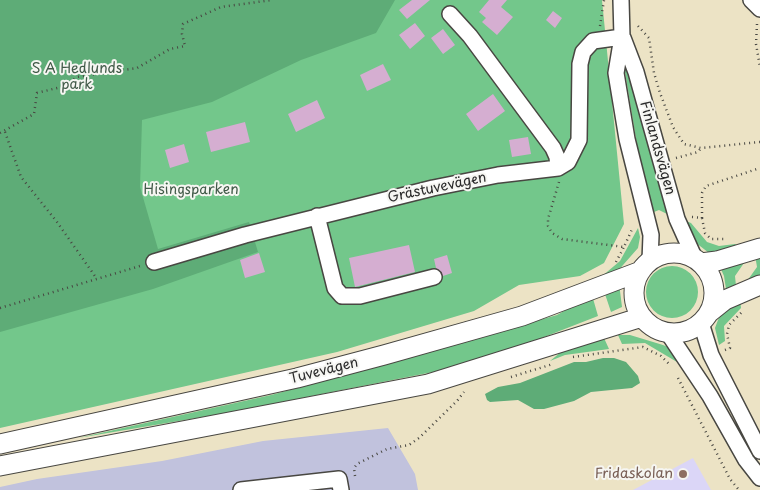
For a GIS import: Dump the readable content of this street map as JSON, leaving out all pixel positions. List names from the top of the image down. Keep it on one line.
{"streets":{"main road":["Tuvevägen"],"street":["Finlandsvägen","Grästuvevägen"]},"crossings":[["Finlandsvägen","Tuvevägen"]],"parks":["S A Hedlunds park","Hisingsparken"],"places":["Fridaskolan"]}
